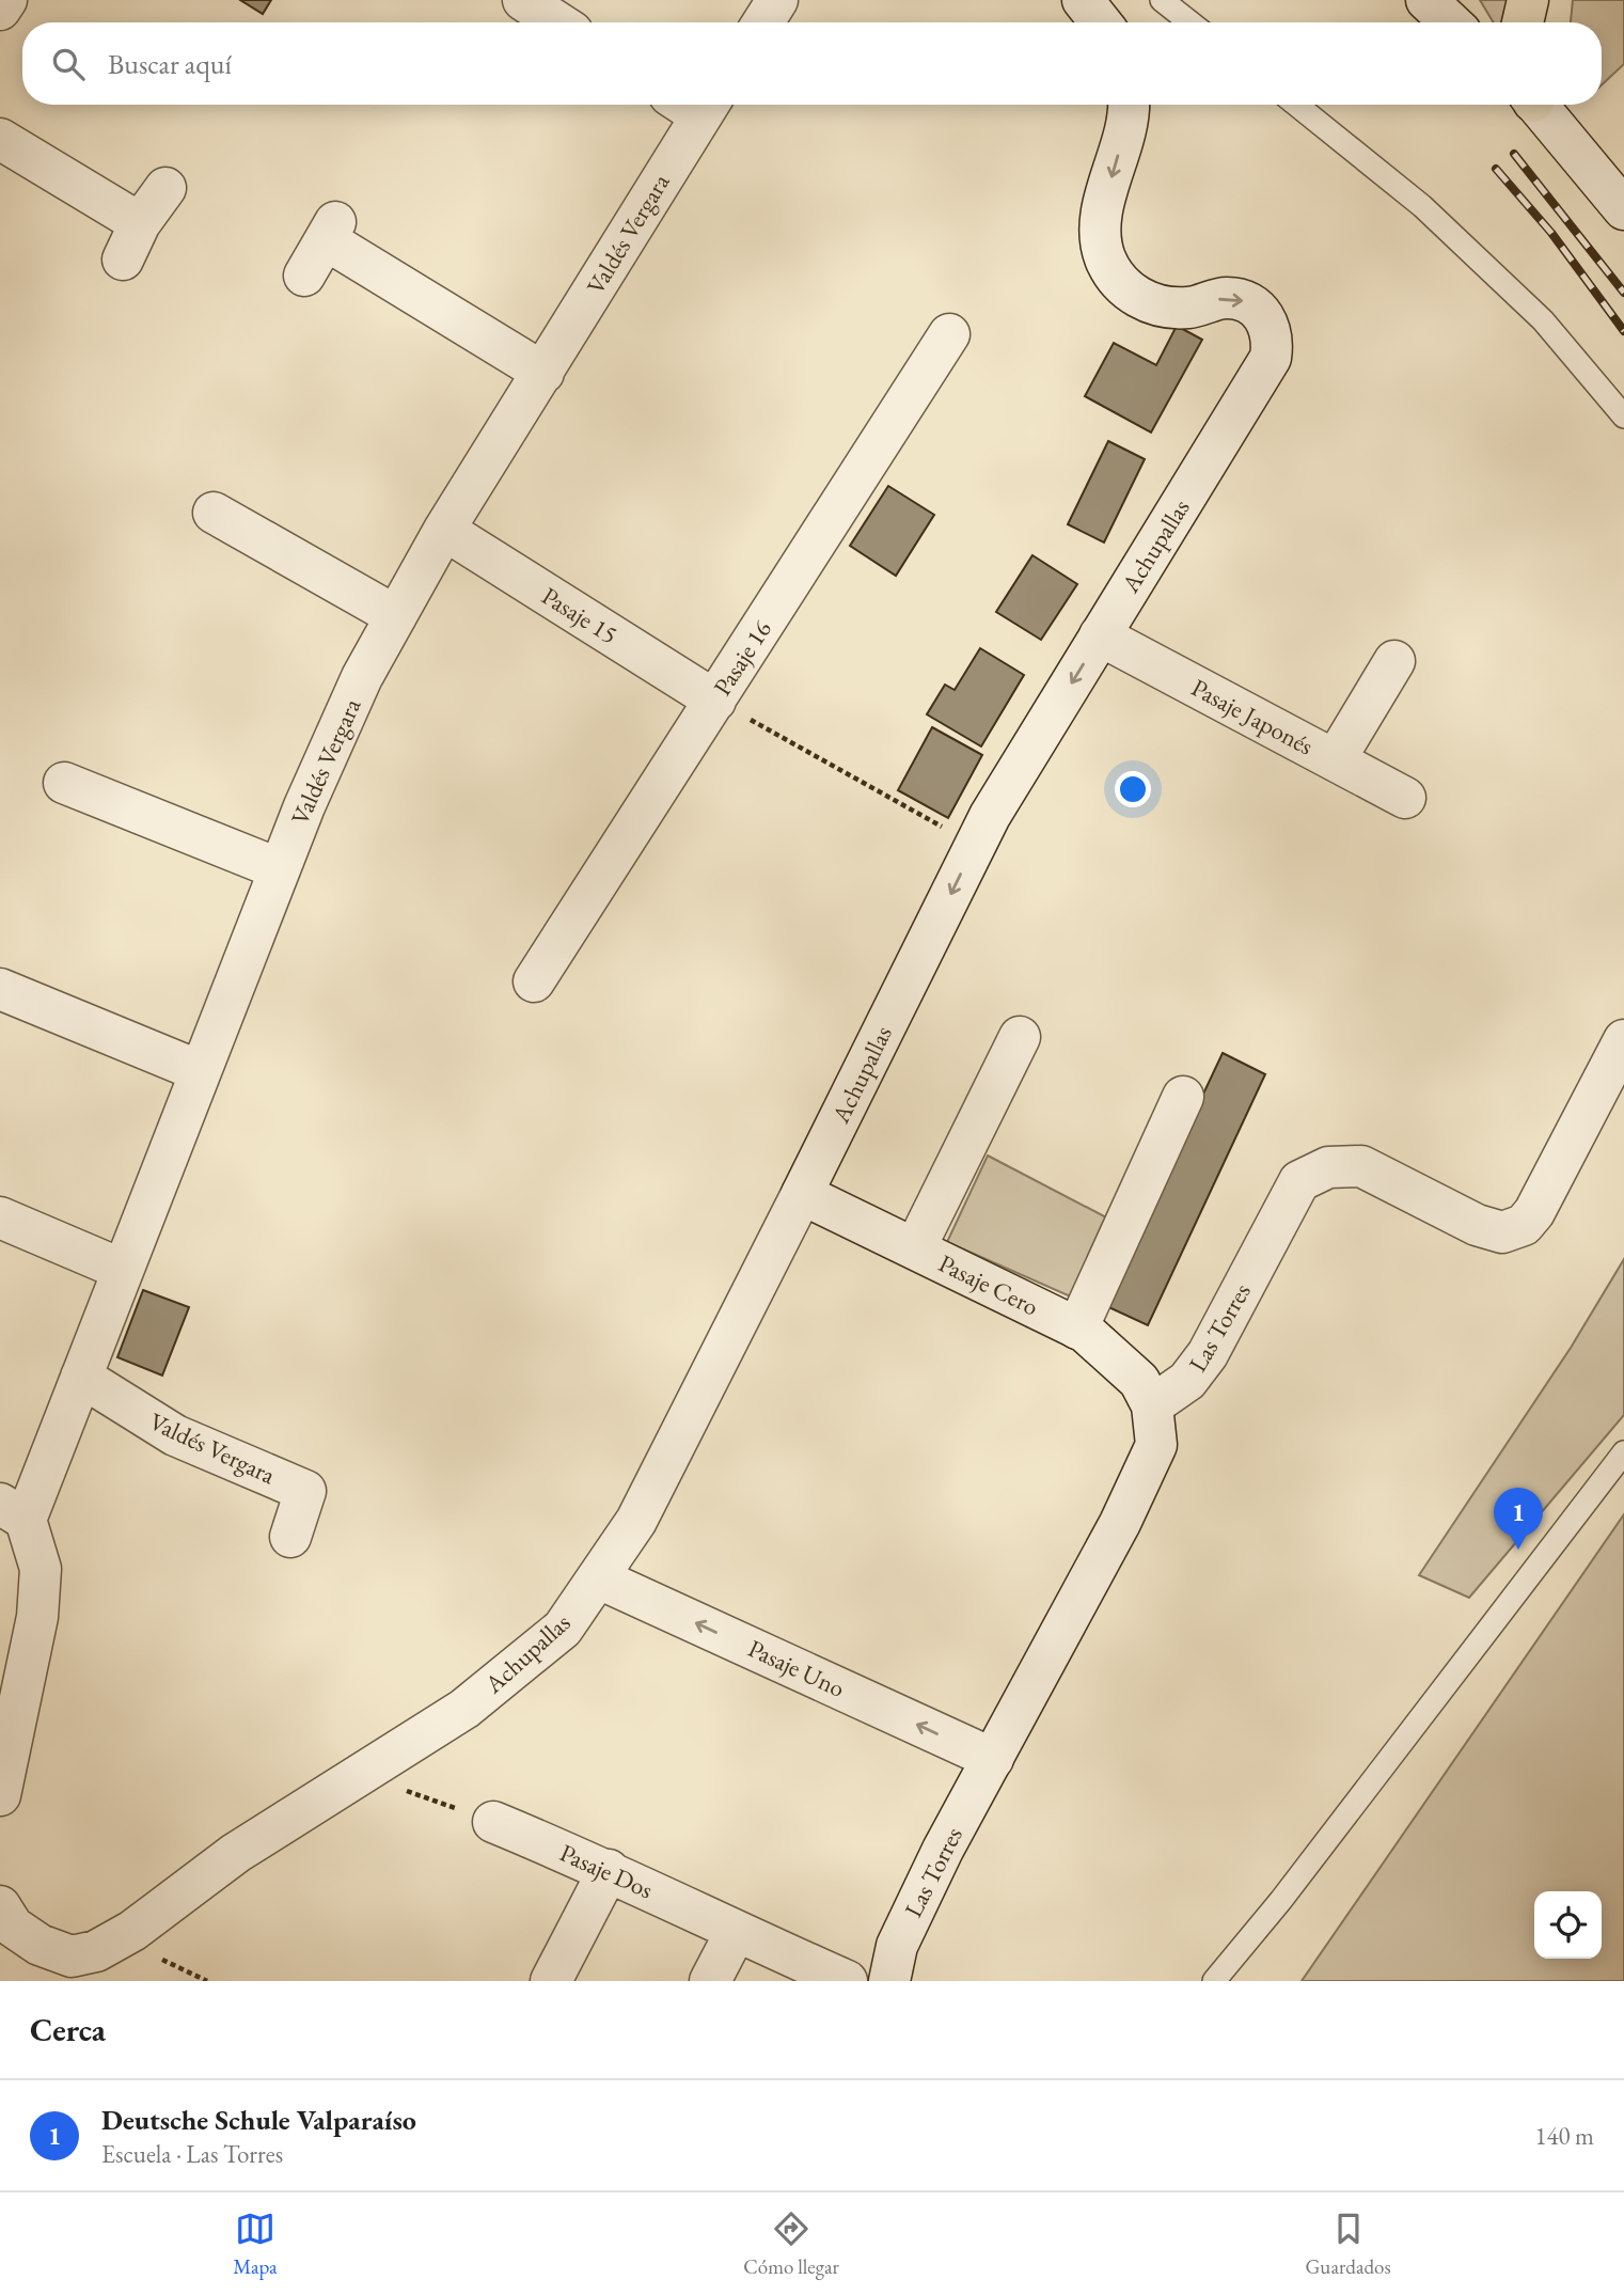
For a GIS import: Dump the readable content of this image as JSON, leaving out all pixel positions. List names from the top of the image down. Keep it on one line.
{"streets":{"street":["Valdés Vergara","Achupallas","Pasaje 15","Pasaje 16","Pasaje Japonés","Pasaje Cero","Las Torres","Pasaje Uno","Pasaje Dos"]},"crossings":[["Valdés Vergara","Pasaje 15"],["Achupallas","Pasaje Japonés"],["Achupallas","Pasaje Cero"],["Achupallas","Pasaje Uno"],["Pasaje 15","Pasaje 16"],["Pasaje Cero","Las Torres"],["Las Torres","Pasaje Uno"]],"one_way":["Pasaje Uno"],"page":{"search":"Buscar aquí","pins":"1","heading":"Cerca","list":[{"mark":"1","name":"Deutsche Schule Valparaíso","note":"Escuela · Las Torres","value":"140 m"}],"nav":["Mapa","Cómo llegar","Guardados"]}}
